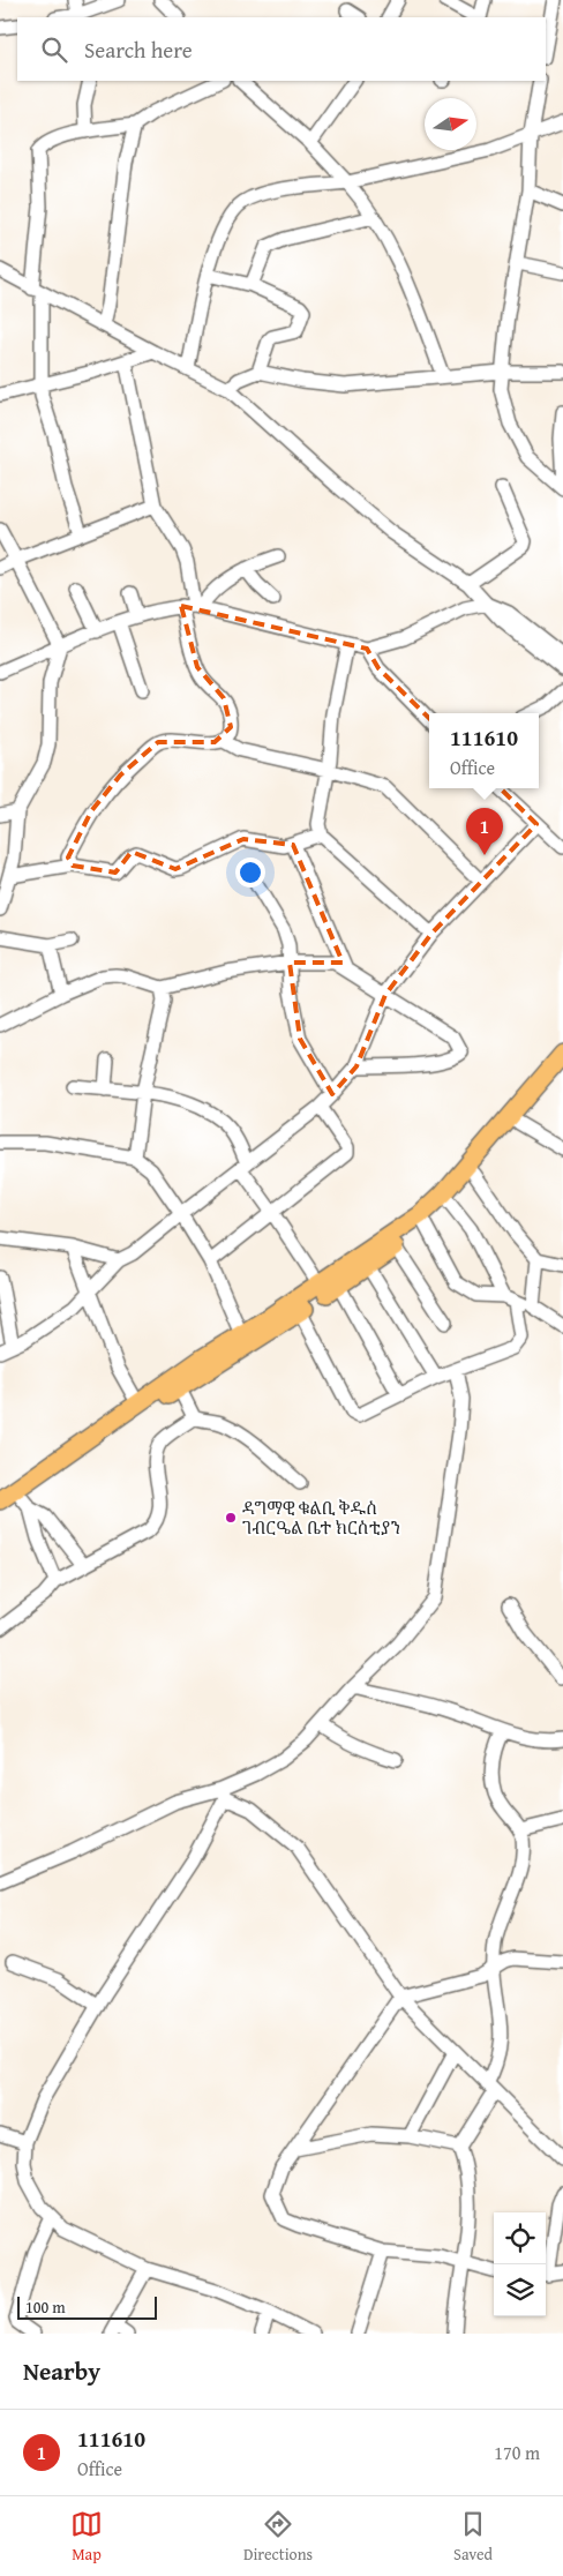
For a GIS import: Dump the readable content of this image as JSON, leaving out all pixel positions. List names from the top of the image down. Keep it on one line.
{"places":["ዳግማዊ ቁልቢ ቅዱስ ገብርዔል ቤተ ክርስቲያን"],"scale_bar":"100 m","north":"right","page":{"search":"Search here","popup":["111610","Office"],"pins":"1","scale":"100 m","heading":"Nearby","list":[{"mark":"1","name":"111610","note":"Office","value":"170 m"}],"nav":["Map","Directions","Saved"]}}
